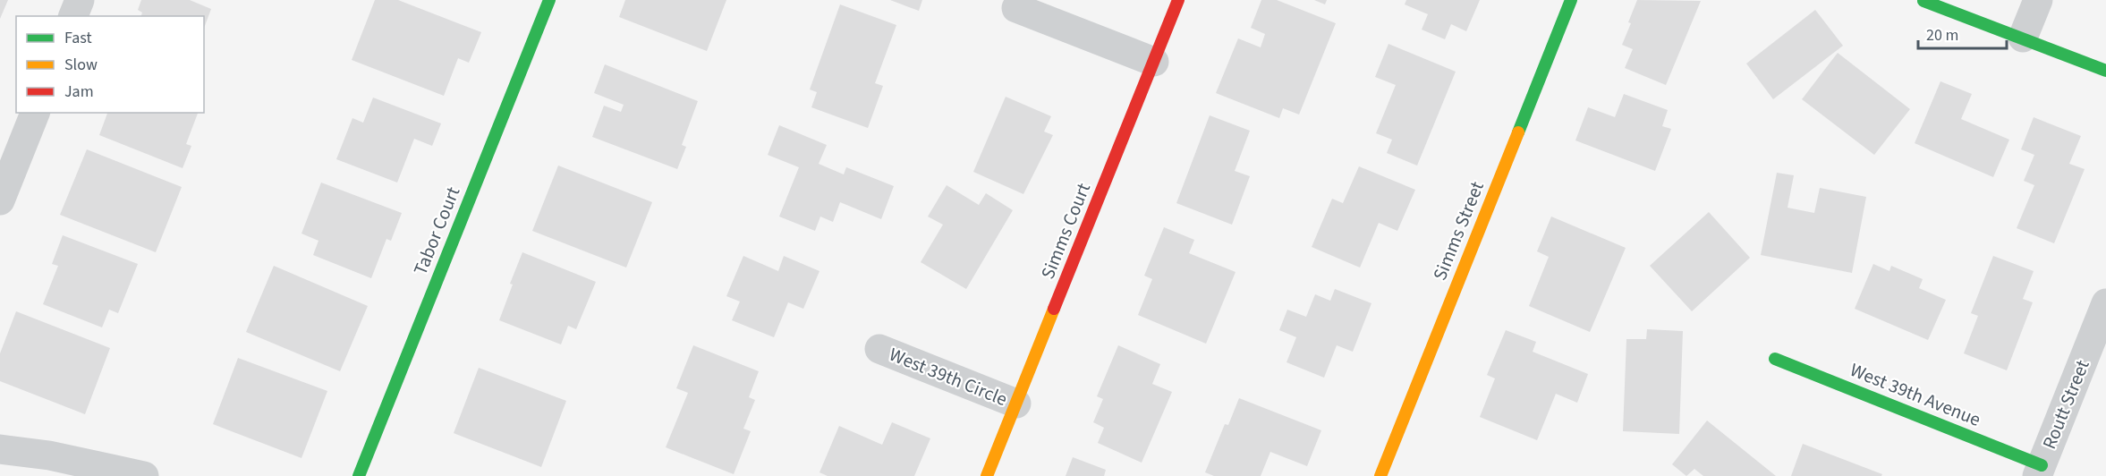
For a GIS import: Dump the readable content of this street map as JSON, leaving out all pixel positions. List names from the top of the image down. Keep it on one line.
{"streets":{"street":["Tabor Court","Simms Court","Simms Street","West 39th Circle","West 39th Avenue","Routt Street"]},"crossings":[["Simms Court","West 39th Circle"],["West 39th Avenue","Routt Street"]],"legend":["Fast","Slow","Jam"],"scale_bar":"20 m"}
